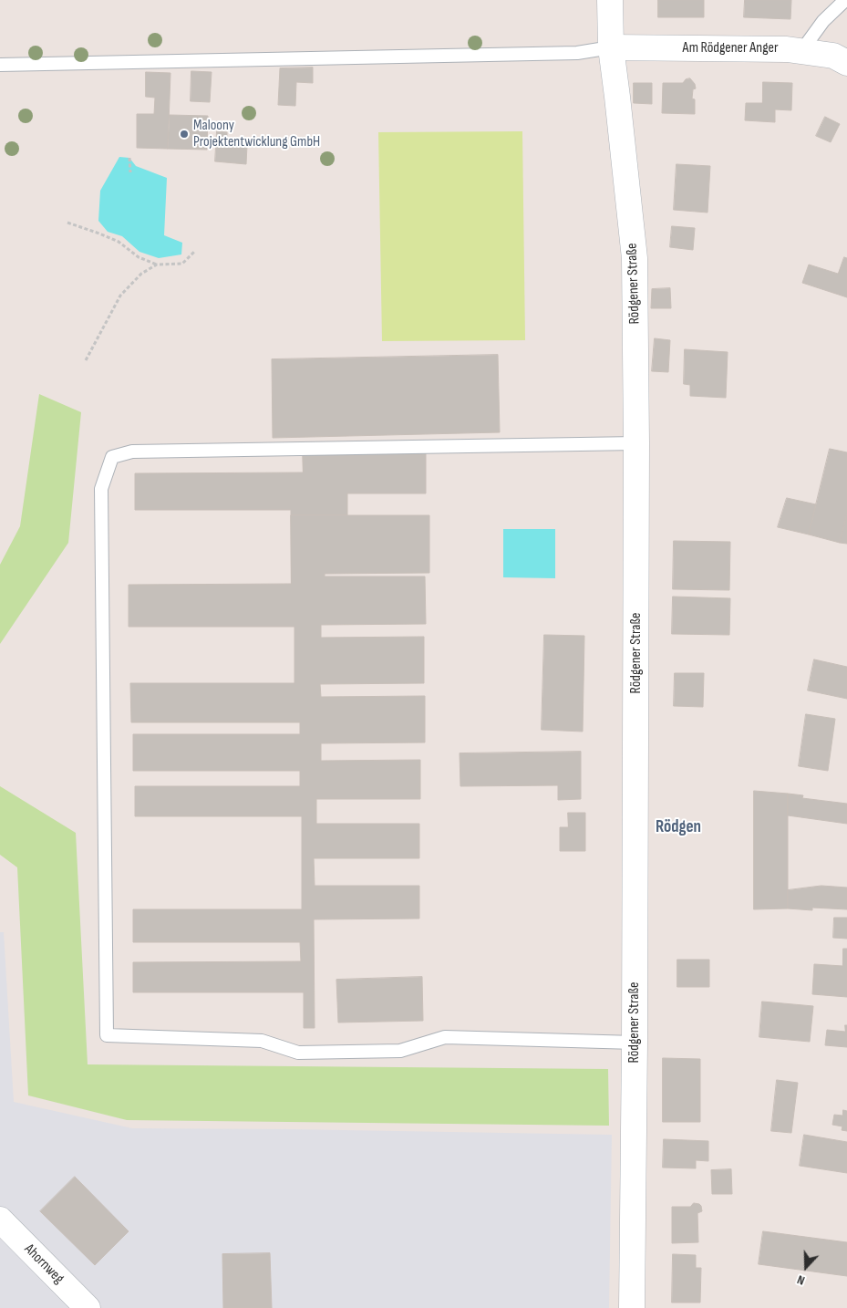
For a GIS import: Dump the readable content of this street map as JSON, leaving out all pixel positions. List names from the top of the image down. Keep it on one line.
{"streets":{"street":["Am Rödgener Anger","Rödgener Straße","Ahornweg"]},"crossings":[["Am Rödgener Anger","Rödgener Straße"]],"districts":["Rödgen"],"places":["Maloony Projektentwicklung GmbH"],"north":"bottom"}
